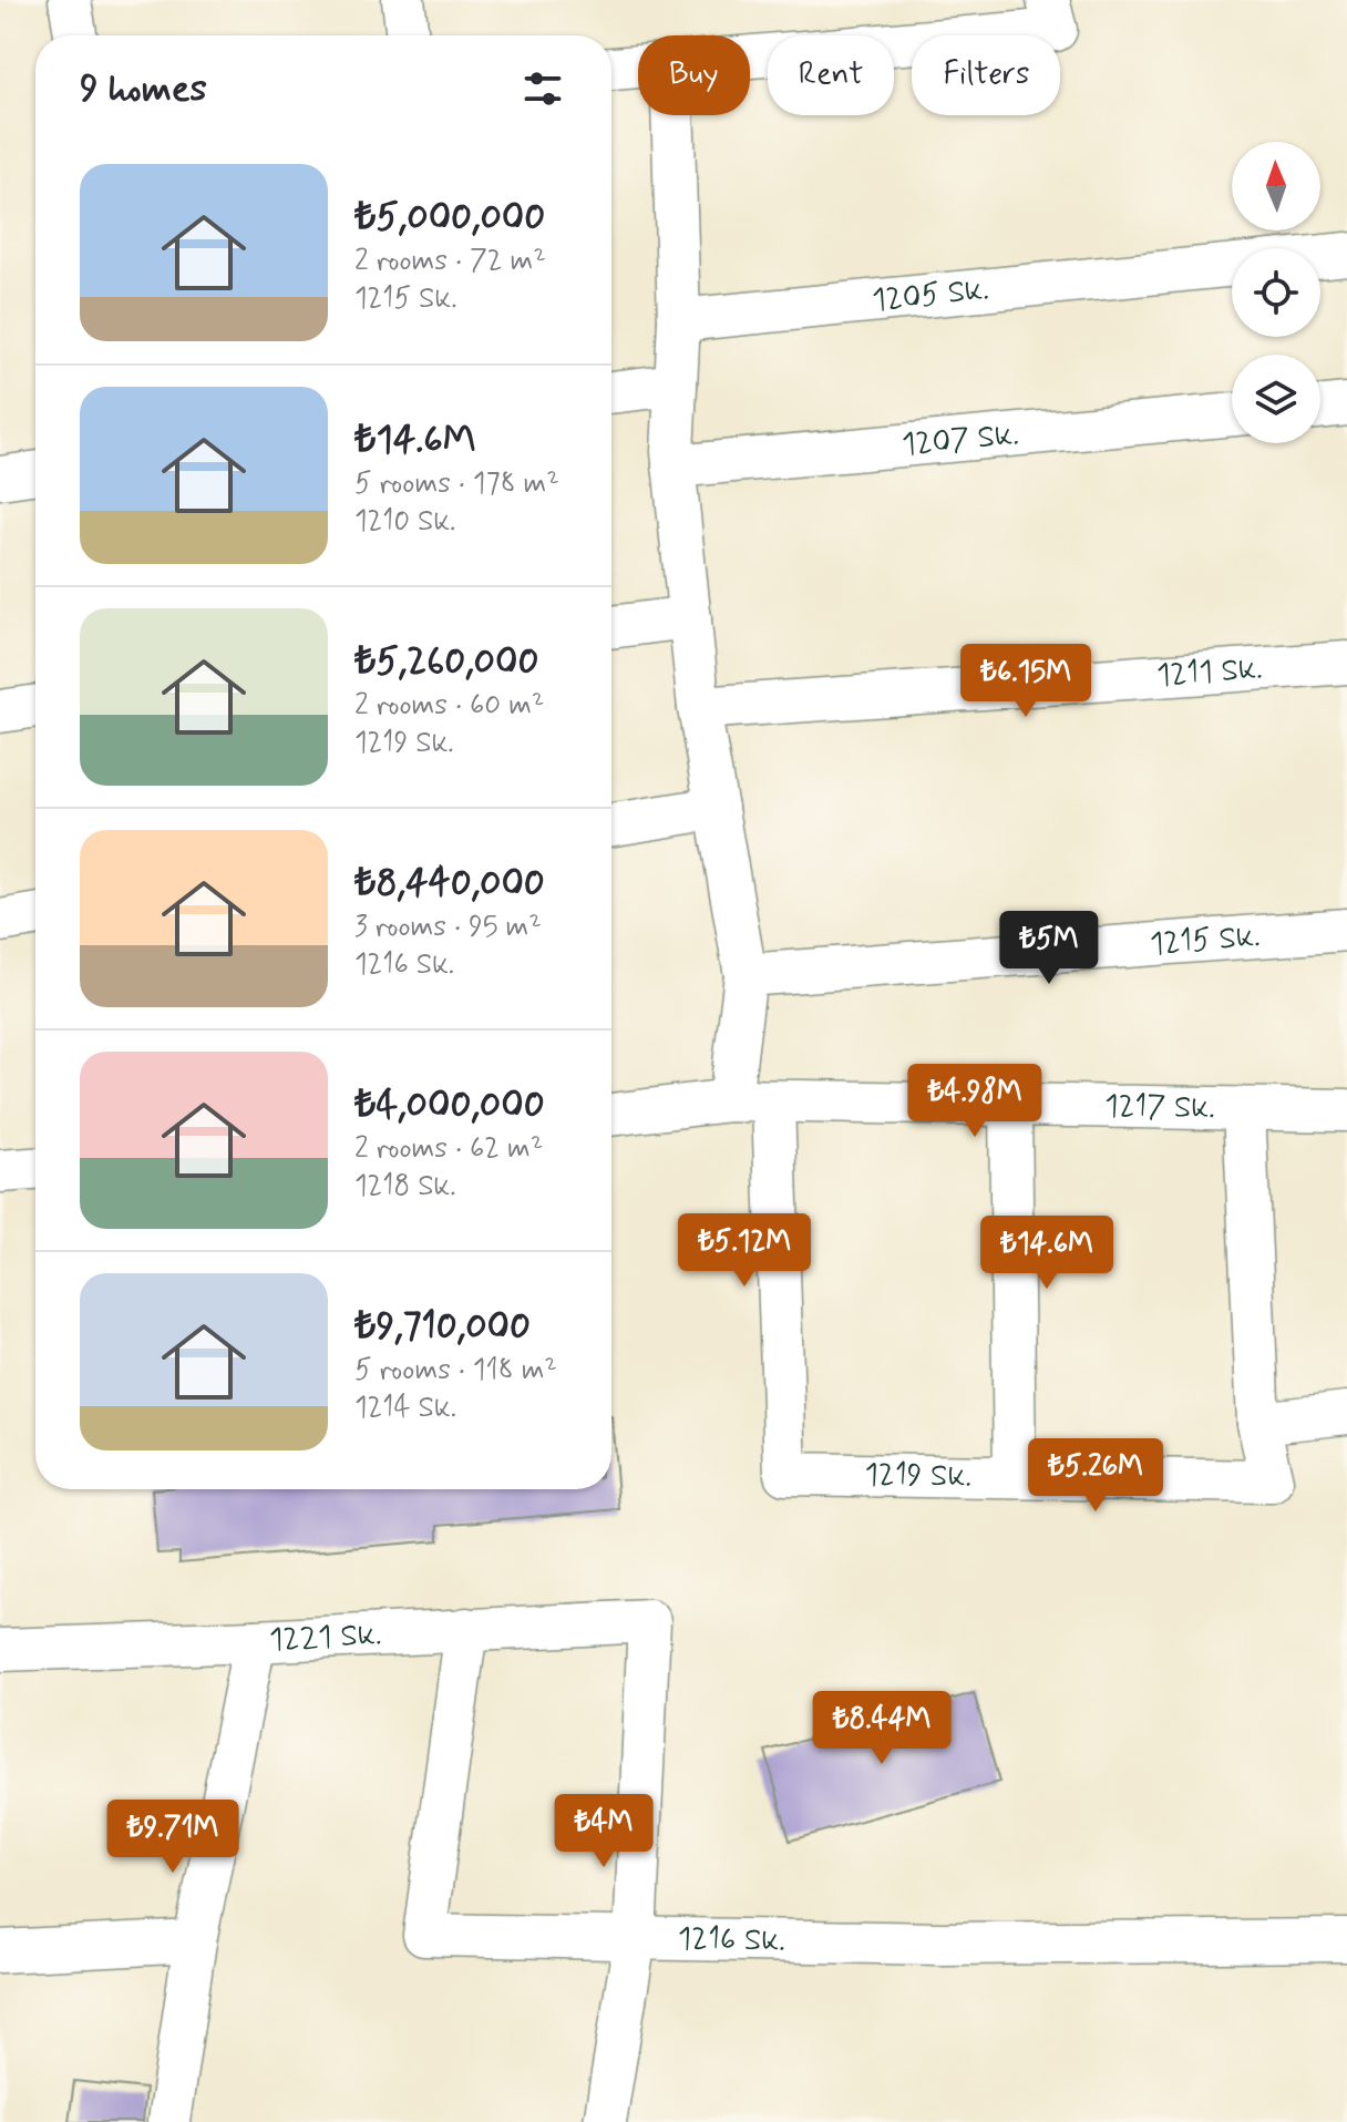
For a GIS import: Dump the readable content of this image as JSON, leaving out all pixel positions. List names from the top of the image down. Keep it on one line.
{"streets":{"street":["1205 Sk.","1207 Sk.","1211 Sk.","1215 Sk.","1217 Sk.","1219 Sk.","1221 Sk.","1216 Sk."]},"crossings":[["1217 Sk.","1219 Sk."],["1221 Sk.","1216 Sk."]],"north":"top","page":{"chip":["Buy","Rent","Filters"],"heading":"9 homes","list":[{"name":"₺5,000,000","note":"2 rooms · 72 m² · 1215 Sk."},{"name":"₺14.6M","note":"5 rooms · 178 m² · 1210 Sk."},{"name":"₺5,260,000","note":"2 rooms · 60 m² · 1219 Sk."},{"name":"₺8,440,000","note":"3 rooms · 95 m² · 1216 Sk."},{"name":"₺4,000,000","note":"2 rooms · 62 m² · 1218 Sk."},{"name":"₺9,710,000","note":"5 rooms · 118 m² · 1214 Sk."}],"price":["₺6.15M","₺5M","₺4.98M","₺5.12M","₺14.6M","₺5.26M","₺8.44M","₺4M","₺9.71M"]}}
